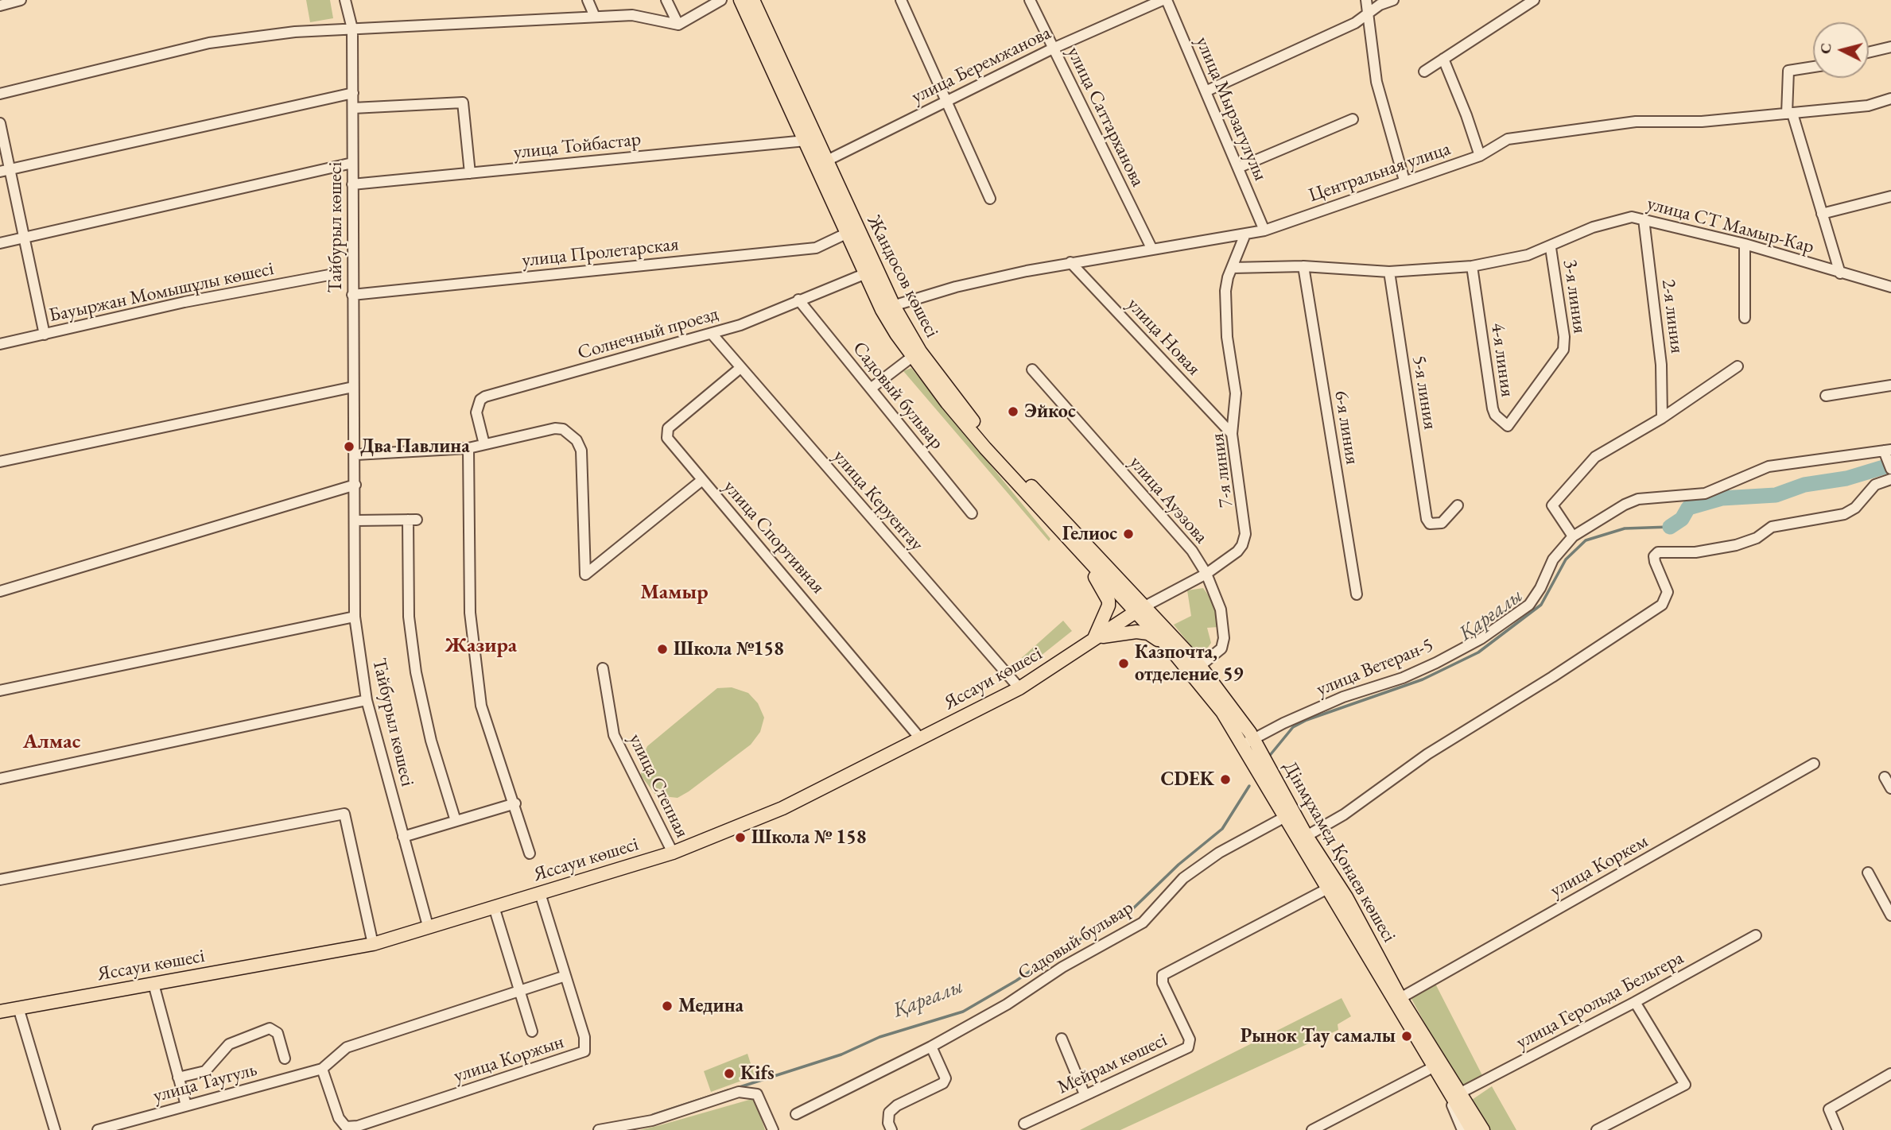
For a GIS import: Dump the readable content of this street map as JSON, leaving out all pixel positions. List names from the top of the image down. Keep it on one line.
{"streets":{"main road":["Жандосов көшесі","Яссауи көшесі","Дінмұхамед Қонаев көшесі"],"street":["улица Беремжанова","улица Мырзагулулы","улица Саттарханова","улица Тойбастар","Центральная улица","улица СТ Мамыр-Кар","Тайбурыл көшесі","улица Пролетарская","Бауыржан Момышұлы көшесі","3-я линия","2-я линия","Солнечный проезд","улица Новая","4-я линия","5-я линия","Садовый бульвар","6-я линия","7-я линия","улица Ауэзова","улица Керуентау","улица Спортивная","улица Ветеран-5","улица Степная","улица Коркем","улица Герольда Бельгера","улица Коржын","Мейрам көшесі","улица Таугуль"]},"crossings":[["улица Беремжанова","улица Мырзагулулы"],["улица Беремжанова","улица Саттарханова"],["улица Беремжанова","Жандосов көшесі"],["улица Мырзагулулы","Центральная улица"],["улица Саттарханова","Центральная улица"],["улица Тойбастар","Тайбурыл көшесі"],["улица Тойбастар","Жандосов көшесі"],["Центральная улица","Жандосов көшесі"],["Центральная улица","улица Новая"],["Центральная улица","7-я линия"],["улица СТ Мамыр-Кар","3-я линия"],["улица СТ Мамыр-Кар","2-я линия"],["улица СТ Мамыр-Кар","4-я линия"],["улица СТ Мамыр-Кар","5-я линия"],["улица СТ Мамыр-Кар","6-я линия"],["улица СТ Мамыр-Кар","7-я линия"],["Тайбурыл көшесі","улица Пролетарская"],["Тайбурыл көшесі","Яссауи көшесі"],["улица Пролетарская","Жандосов көшесі"],["Жандосов көшесі","Солнечный проезд"],["Жандосов көшесі","7-я линия"],["Жандосов көшесі","Яссауи көшесі"],["Жандосов көшесі","Дінмұхамед Қонаев көшесі"],["3-я линия","4-я линия"],["Солнечный проезд","Садовый бульвар"],["Солнечный проезд","улица Керуентау"],["улица Новая","7-я линия"],["Садовый бульвар","Дінмұхамед Қонаев көшесі"],["7-я линия","улица Ауэзова"],["7-я линия","Яссауи көшесі"],["7-я линия","Дінмұхамед Қонаев көшесі"],["улица Ауэзова","Дінмұхамед Қонаев көшесі"],["улица Керуентау","улица Спортивная"],["улица Керуентау","Яссауи көшесі"],["улица Спортивная","Яссауи көшесі"],["улица Ветеран-5","Дінмұхамед Қонаев көшесі"],["Яссауи көшесі","улица Степная"],["Яссауи көшесі","Дінмұхамед Қонаев көшесі"],["Яссауи көшесі","улица Коржын"],["Дінмұхамед Қонаев көшесі","улица Коркем"],["Дінмұхамед Қонаев көшесі","улица Герольда Бельгера"],["Дінмұхамед Қонаев көшесі","Мейрам көшесі"],["улица Коржын","улица Таугуль"]],"districts":["Мамыр","Жазира","Алмас"],"water":["Қарғалы"],"places":["Эйкос","Два Павлина","Гелиос","Школа №158","Казпочта, отделение 59","CDEK","Школа № 158","Медина","Рынок Тау самалы","Kifs"],"north":"left"}
